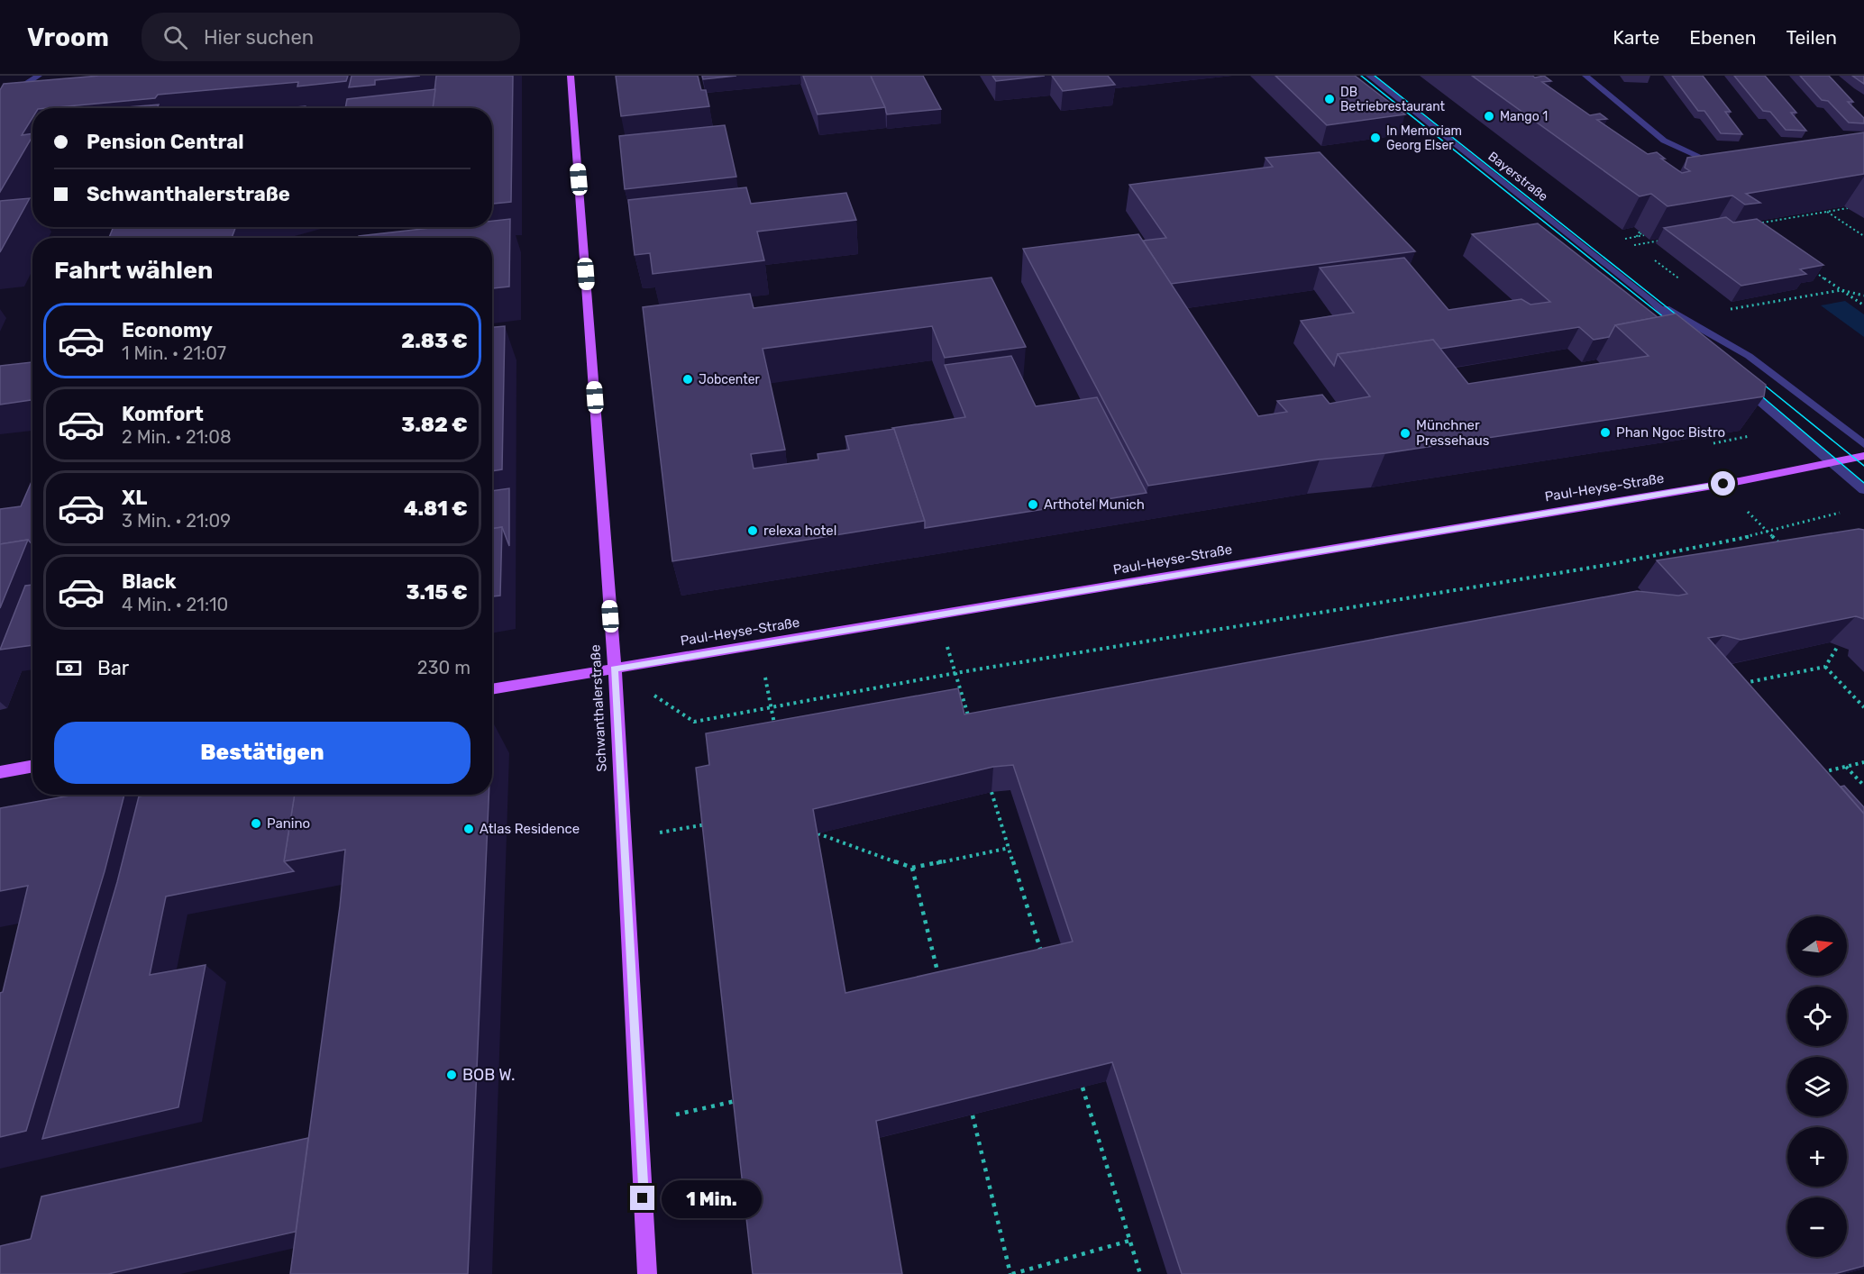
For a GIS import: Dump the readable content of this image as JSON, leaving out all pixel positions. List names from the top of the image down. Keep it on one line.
{"streets":{"main road":["Paul-Heyse-Straße","Schwanthalerstraße"],"street":["Bayerstraße"]},"crossings":[["Paul-Heyse-Straße","Schwanthalerstraße"]],"places":["DB Betriebrestaurant","Mango 1","In Memoriam Georg Elser","Jobcenter","Phan Ngoc Bistro","Münchner Pressehaus","Arthotel Munich","relexa hotel","Panino","Atlas Residence","BOB W."],"north":"right","page":{"header":"Vroom","search":"Hier suchen","nav":["Karte","Ebenen","Teilen"],"banner":["Pension Central","Schwanthalerstraße"],"heading":"Fahrt wählen","list":[{"name":"Economy","note":"1 Min. · 21:07","value":"2.83 €"},{"name":"Komfort","note":"2 Min. · 21:08","value":"3.82 €"},{"name":"XL","note":"3 Min. · 21:09","value":"4.81 €"},{"name":"Black","note":"4 Min. · 21:10","value":"3.15 €"}],"pay":["Bar","230 m"],"buttons":"Bestätigen","map_buttons":["+","−"],"bubble":"1 Min."}}
